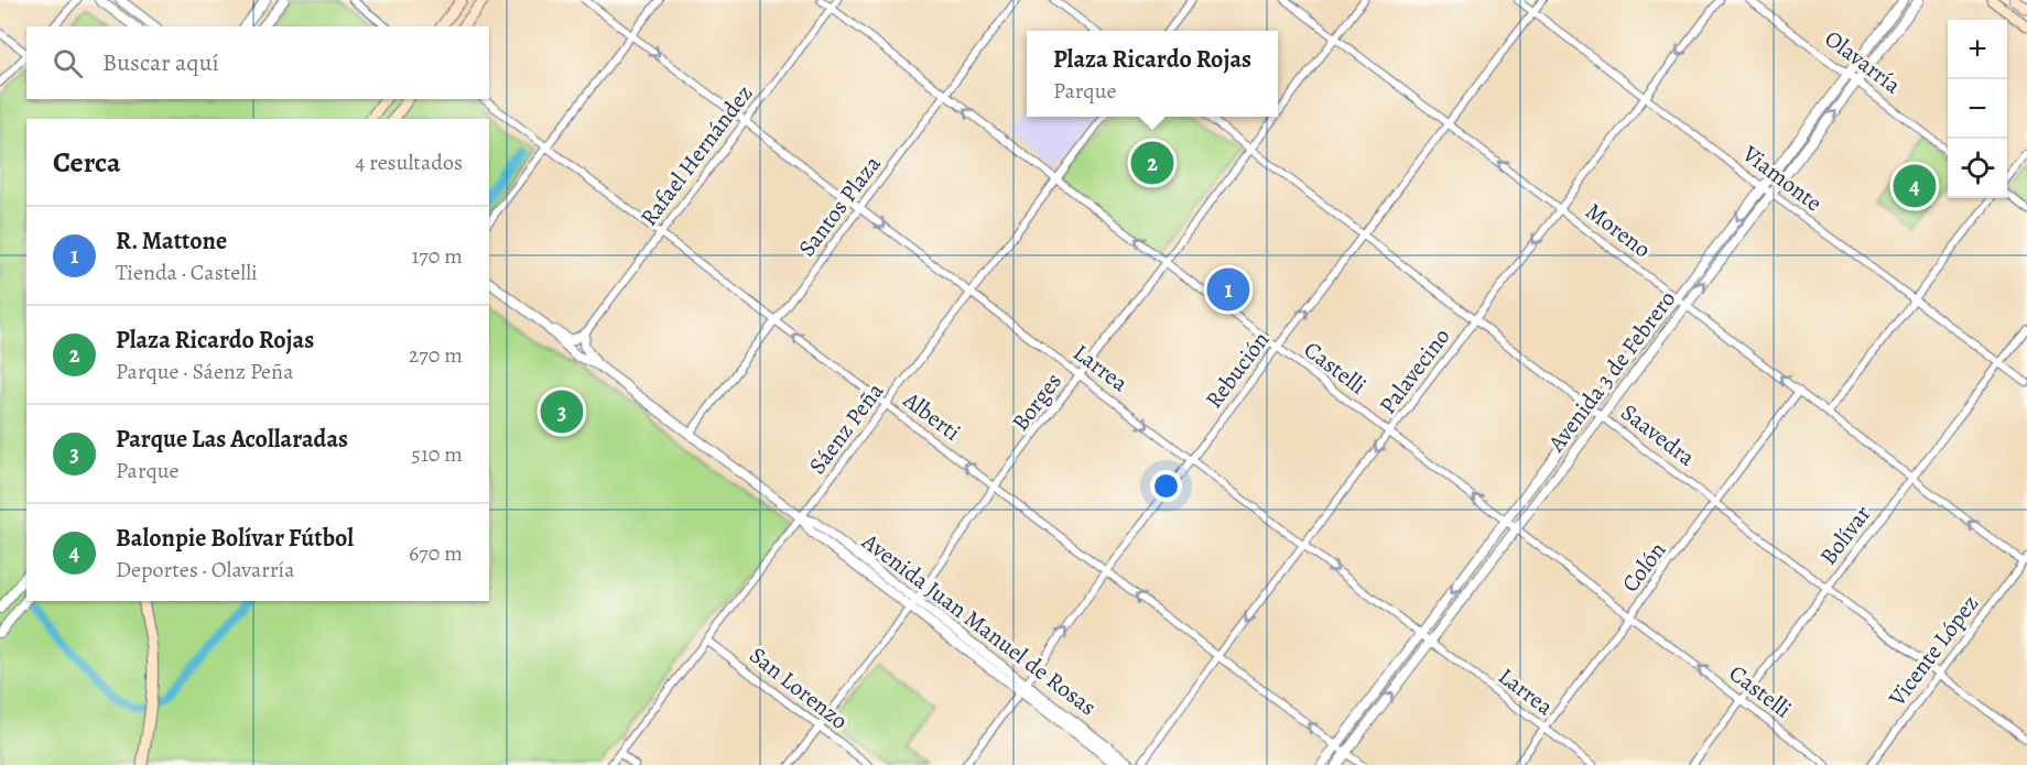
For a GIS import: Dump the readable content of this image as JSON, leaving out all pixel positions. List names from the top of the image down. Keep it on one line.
{"streets":{"street":["Olavarría","Rafael Hernández","Viamonte","Santos Plaza","Moreno","Larrea","Castelli","Rebución","Palavecino","Avenida 3 de Febrero","Borges","Alberti","Sáenz Peña","Saavedra","Bolívar","Colón","Avenida Juan Manuel de Rosas","Vicente López","San Lorenzo"]},"crossings":[["Olavarría","Avenida 3 de Febrero"],["Rafael Hernández","Larrea"],["Rafael Hernández","Castelli"],["Rafael Hernández","Alberti"],["Viamonte","Rebución"],["Viamonte","Palavecino"],["Viamonte","Avenida 3 de Febrero"],["Viamonte","Bolívar"],["Santos Plaza","Larrea"],["Santos Plaza","Castelli"],["Santos Plaza","Alberti"],["Santos Plaza","Avenida Juan Manuel de Rosas"],["Moreno","Rebución"],["Moreno","Palavecino"],["Moreno","Avenida 3 de Febrero"],["Moreno","Borges"],["Moreno","Bolívar"],["Moreno","Colón"],["Moreno","Vicente López"],["Larrea","Rebución"],["Larrea","Palavecino"],["Larrea","Avenida 3 de Febrero"],["Larrea","Borges"],["Larrea","Sáenz Peña"],["Larrea","Colón"],["Castelli","Rebución"],["Castelli","Palavecino"],["Castelli","Avenida 3 de Febrero"],["Castelli","Borges"],["Castelli","Sáenz Peña"],["Castelli","Bolívar"],["Castelli","Colón"],["Rebución","Alberti"],["Rebución","Saavedra"],["Rebución","Avenida Juan Manuel de Rosas"],["Palavecino","Alberti"],["Palavecino","Saavedra"],["Avenida 3 de Febrero","Alberti"],["Avenida 3 de Febrero","Saavedra"],["Borges","Alberti"],["Borges","Saavedra"],["Borges","Avenida Juan Manuel de Rosas"],["Borges","San Lorenzo"],["Alberti","Sáenz Peña"],["Sáenz Peña","Avenida Juan Manuel de Rosas"],["Sáenz Peña","San Lorenzo"],["Saavedra","Bolívar"],["Saavedra","Colón"],["Saavedra","Vicente López"]],"one_way":["Moreno","Larrea","Castelli","Palavecino","Alberti"],"page":{"map_buttons":["+","−"],"search":"Buscar aquí","popup":["Plaza Ricardo Rojas","Parque"],"heading":["Cerca","4 resultados"],"pins":["2","4","1","3"],"list":[{"mark":"1","name":"R. Mattone","note":"Tienda · Castelli","value":"170 m"},{"mark":"2","name":"Plaza Ricardo Rojas","note":"Parque · Sáenz Peña","value":"270 m"},{"mark":"3","name":"Parque Las Acollaradas","note":"Parque","value":"510 m"},{"mark":"4","name":"Balonpie Bolívar Fútbol","note":"Deportes · Olavarría","value":"670 m"}]}}
